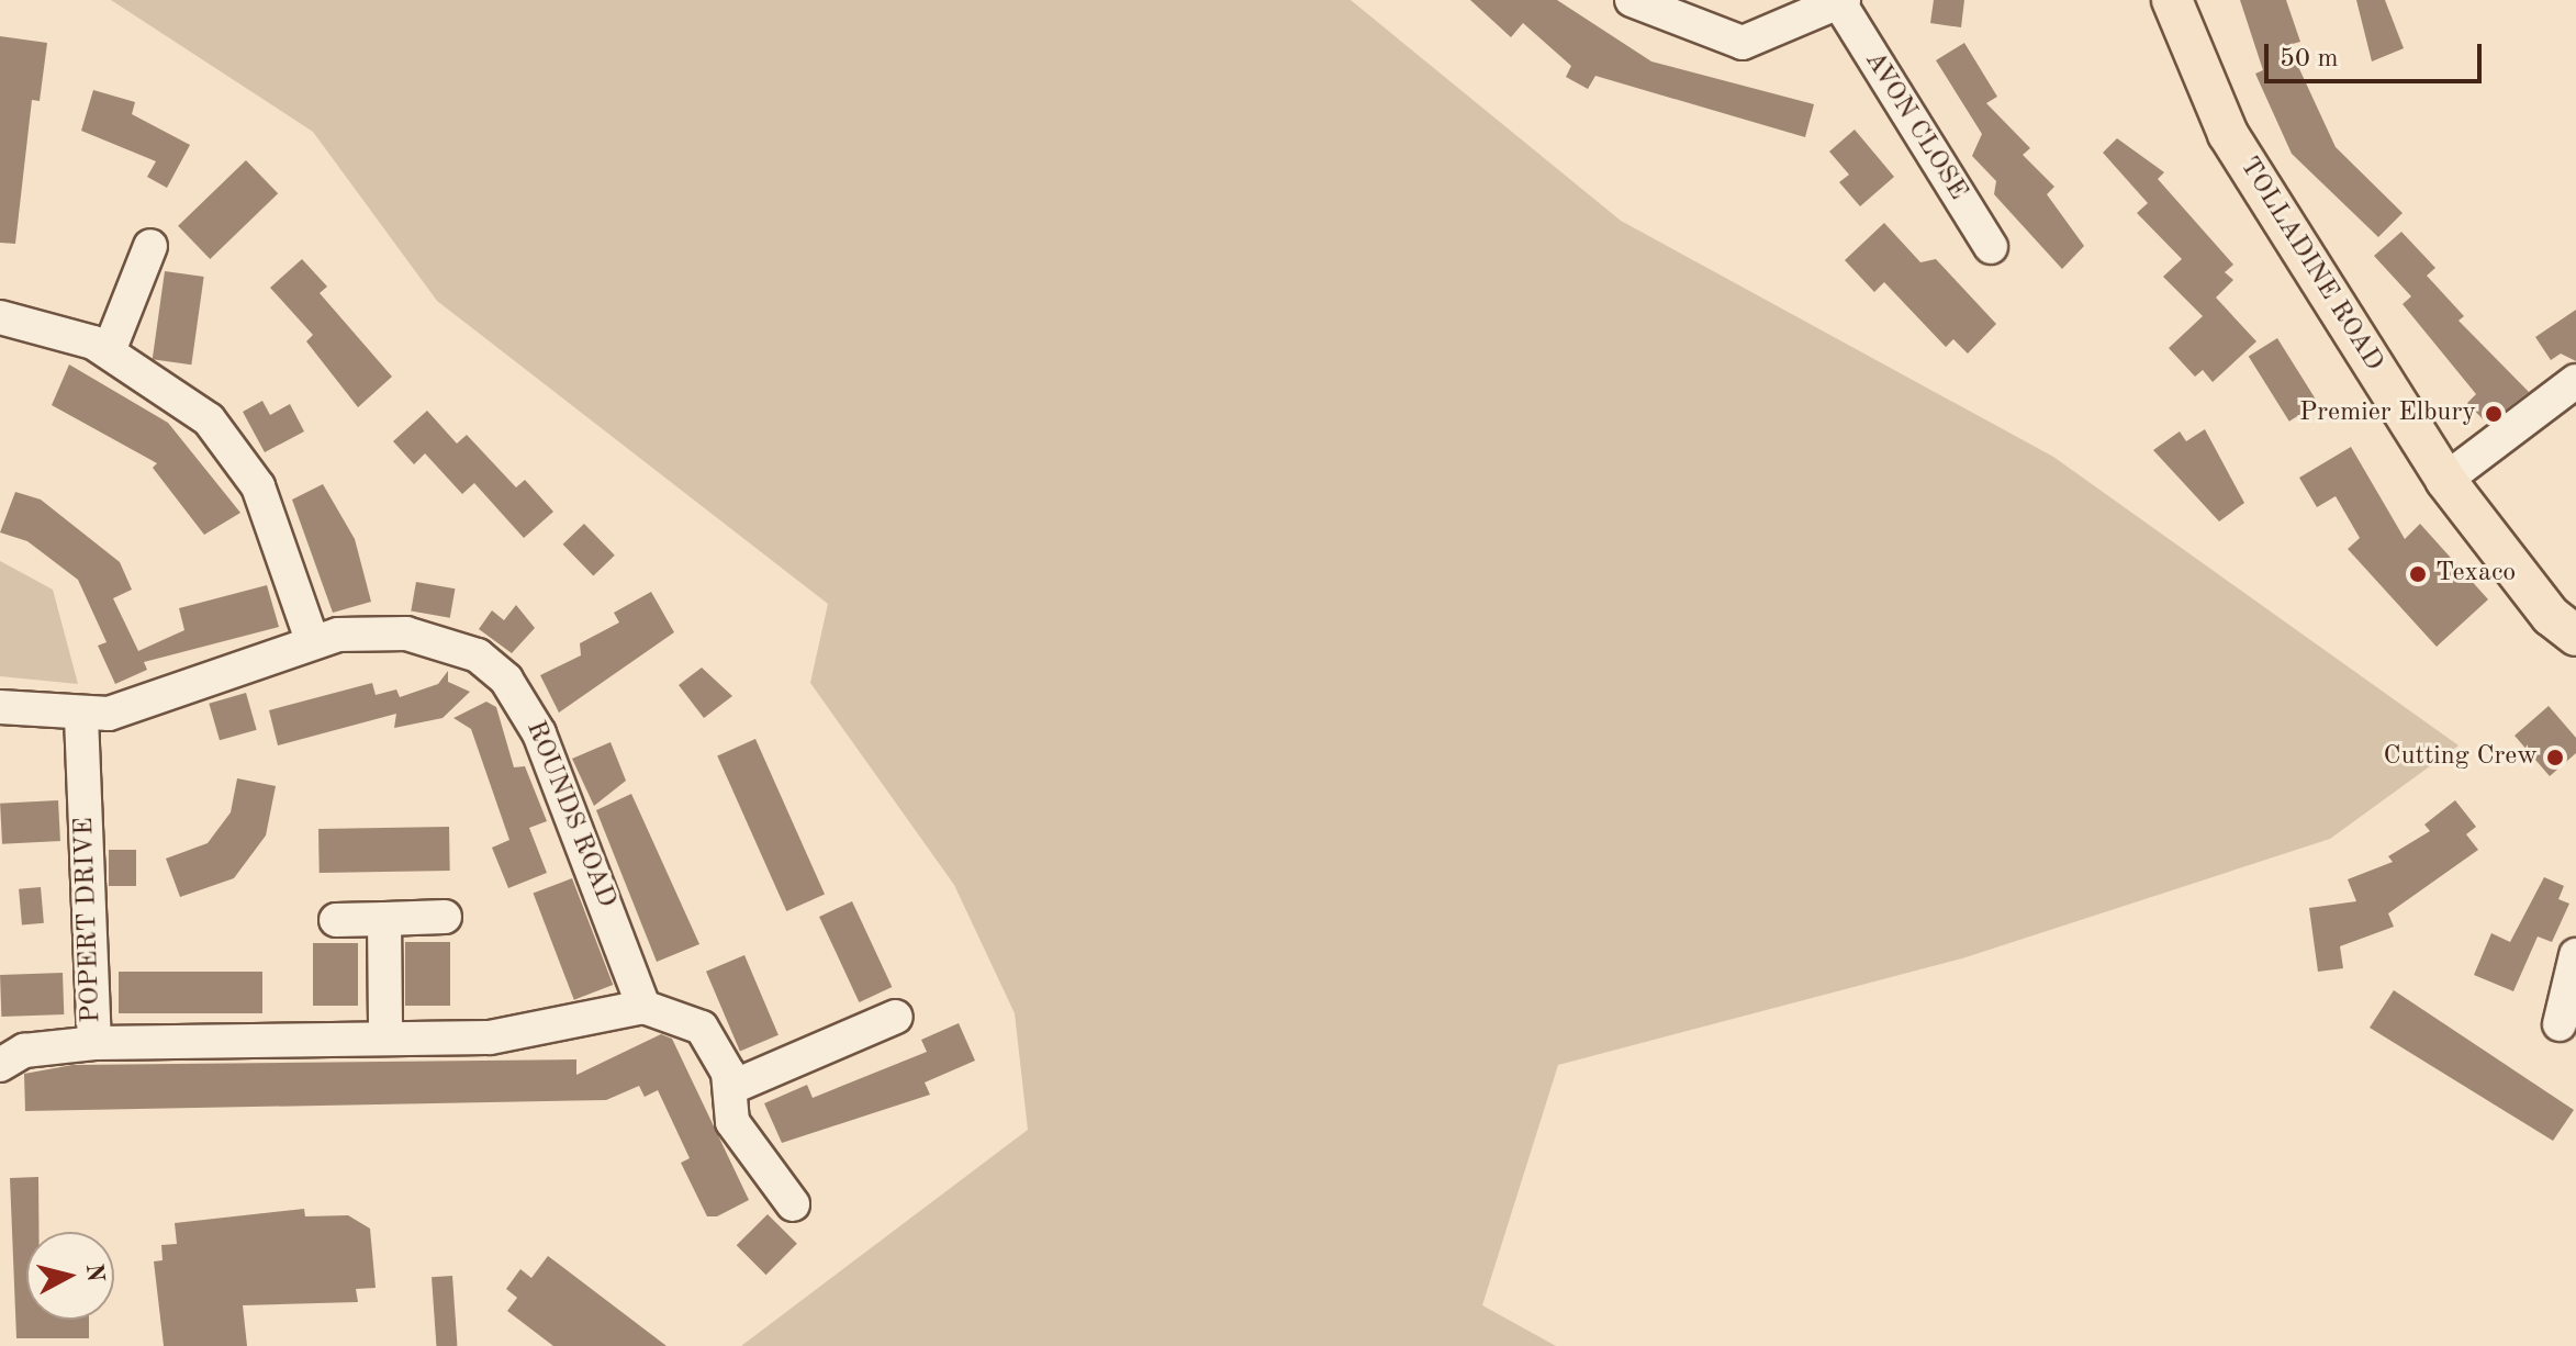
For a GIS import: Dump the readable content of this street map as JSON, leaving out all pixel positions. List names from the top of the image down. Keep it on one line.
{"streets":{"main road":["TOLLADINE ROAD"],"street":["AVON CLOSE","ROUNDS ROAD","POPERT DRIVE"]},"crossings":[["ROUNDS ROAD","POPERT DRIVE"]],"places":["Premier Elbury","Texaco","Cutting Crew"],"scale_bar":"50 m","north":"right"}
